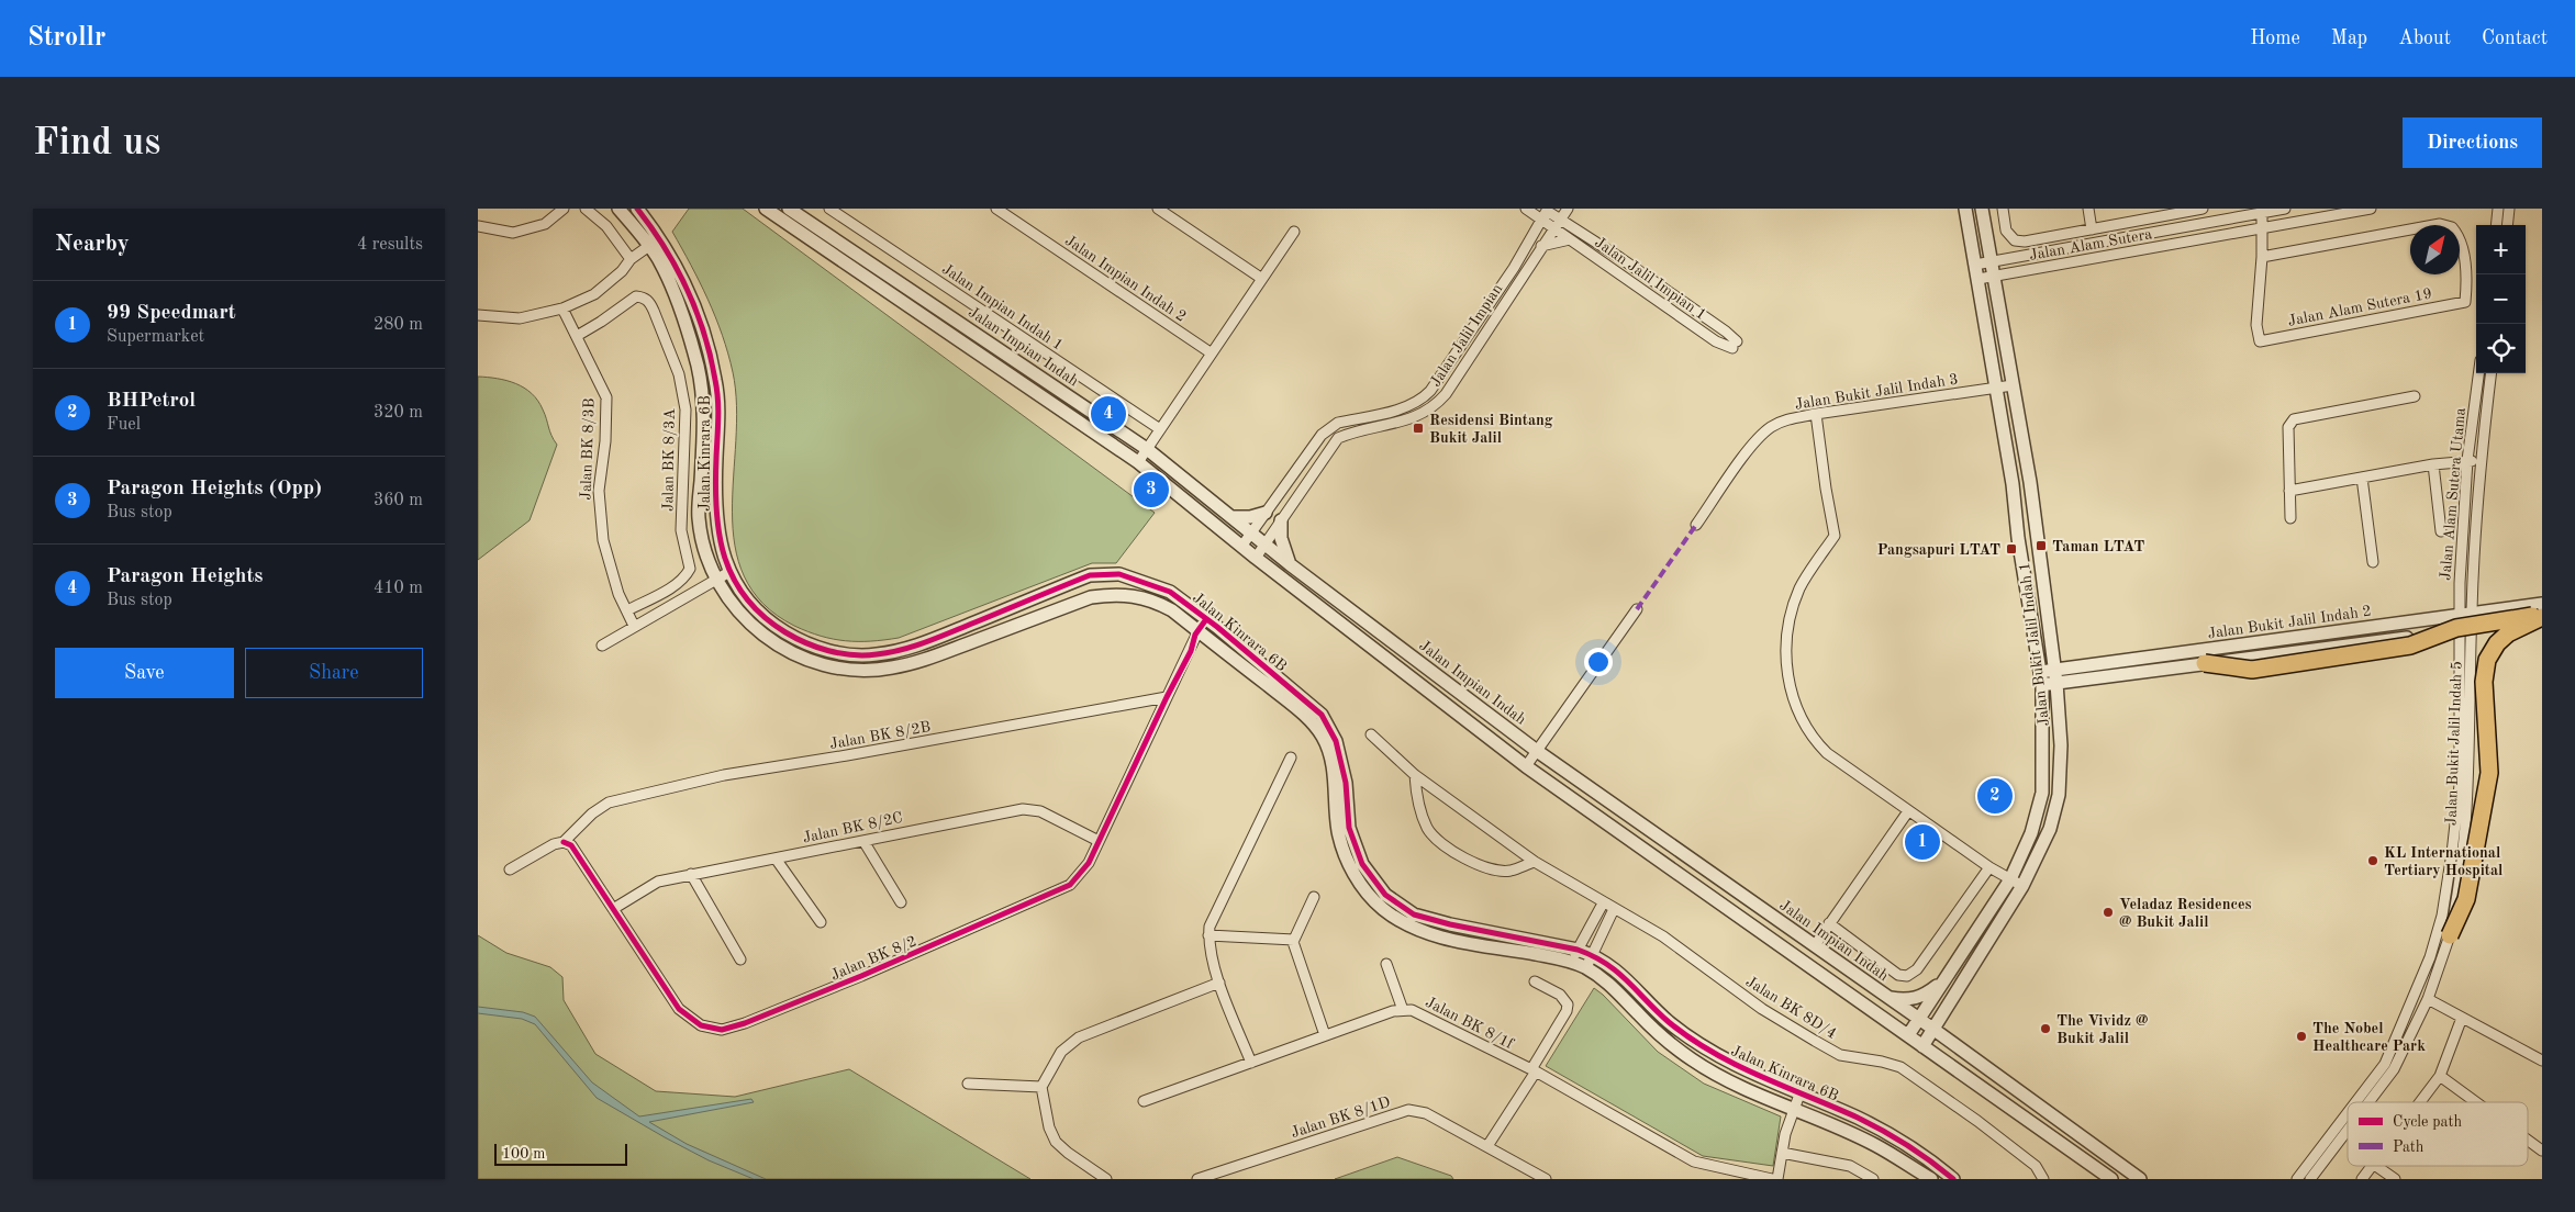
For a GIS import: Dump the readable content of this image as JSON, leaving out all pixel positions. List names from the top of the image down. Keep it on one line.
{"streets":{"street":["Jalan Alam Sutera","Jalan Impian Indah 2","Jalan Jalil Impian 1","Jalan Impian Indah 1","Jalan Alam Sutera 19","Jalan Jalil Impian","Jalan Impian Indah","Jalan Bukit Jalil Indah 3","Jalan BK 8/3B","Jalan Kinrara 6B","Jalan BK 8/3A","Jalan Alam Sutera Utama","Jalan Bukit Jalil Indah 2","Jalan Bukit Jalil Indah 1","Jalan BK 8/2B","Jalan Bukit Jalil Indah 5","Jalan BK 8/2C","Jalan BK 8/2","Jalan BK 8D/4","Jalan BK 8/1f","Jalan BK 8/1D"]},"crossings":[["Jalan Alam Sutera","Jalan Bukit Jalil Indah 1"],["Jalan Jalil Impian 1","Jalan Jalil Impian"],["Jalan Jalil Impian","Jalan Impian Indah"],["Jalan Impian Indah","Jalan Bukit Jalil Indah 1"],["Jalan Bukit Jalil Indah 3","Jalan Bukit Jalil Indah 1"],["Jalan BK 8/3B","Jalan BK 8/3A"],["Jalan Alam Sutera Utama","Jalan Bukit Jalil Indah 2"],["Jalan Bukit Jalil Indah 2","Jalan Bukit Jalil Indah 1"],["Jalan Bukit Jalil Indah 2","Jalan Bukit Jalil Indah 5"],["Jalan BK 8/2B","Jalan BK 8/2"],["Jalan BK 8/2C","Jalan BK 8/2"]],"places":{"transit":["Residensi Bintang Bukit Jalil","Taman LTAT","Pangsapuri LTAT"],"other":["KL International Tertiary Hospital","Veladaz Residences @ Bukit Jalil","The Vividz @ Bukit Jalil","The Nobel Healthcare Park"]},"legend":["Cycle path","Path"],"scale_bar":"100 m","north":"top right","page":{"header":"Strollr","nav":["Home","Map","About","Contact"],"buttons":["Directions",["Save","Share"]],"title":"Find us","heading":["Nearby","4 results"],"map_buttons":["+","−"],"list":[{"mark":"1","name":"99 Speedmart","note":"Supermarket","value":"280 m"},{"mark":"2","name":"BHPetrol","note":"Fuel","value":"320 m"},{"mark":"3","name":"Paragon Heights (Opp)","note":"Bus stop","value":"360 m"},{"mark":"4","name":"Paragon Heights","note":"Bus stop","value":"410 m"}],"pins":["4","3","2","1"],"scale":"100 m"}}
